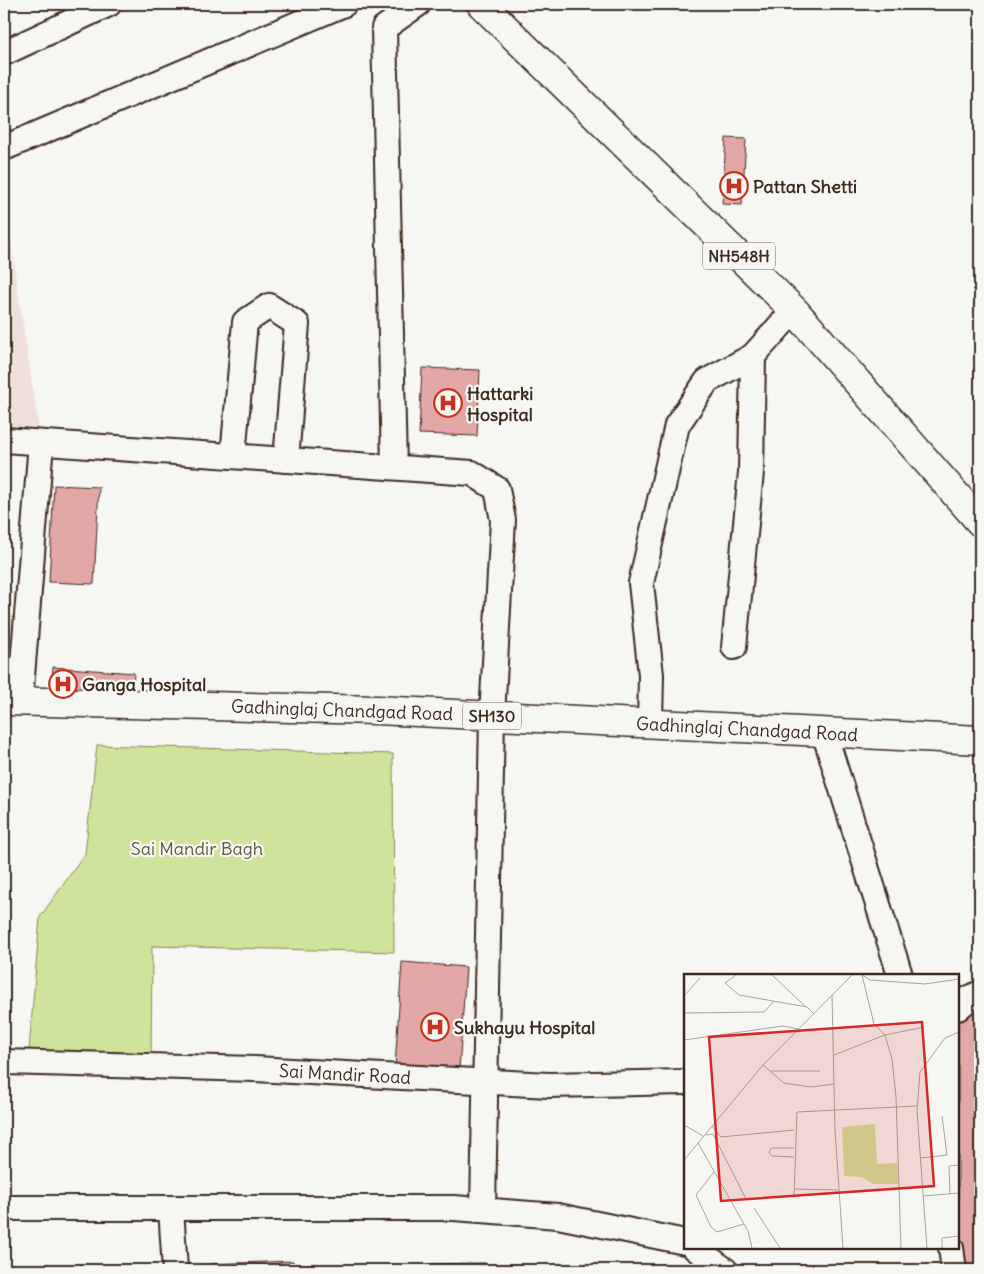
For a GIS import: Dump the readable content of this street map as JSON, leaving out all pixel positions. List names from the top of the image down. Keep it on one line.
{"streets":{"main road":["NH548H","Gadhinglaj Chandgad Road","SH130"],"street":["Sai Mandir Road"]},"parks":["Sai Mandir Bagh"],"places":{"hospital":["Pattan Shetti","Hattarki Hospital","Ganga Hospital","Sukhayu Hospital"]}}
